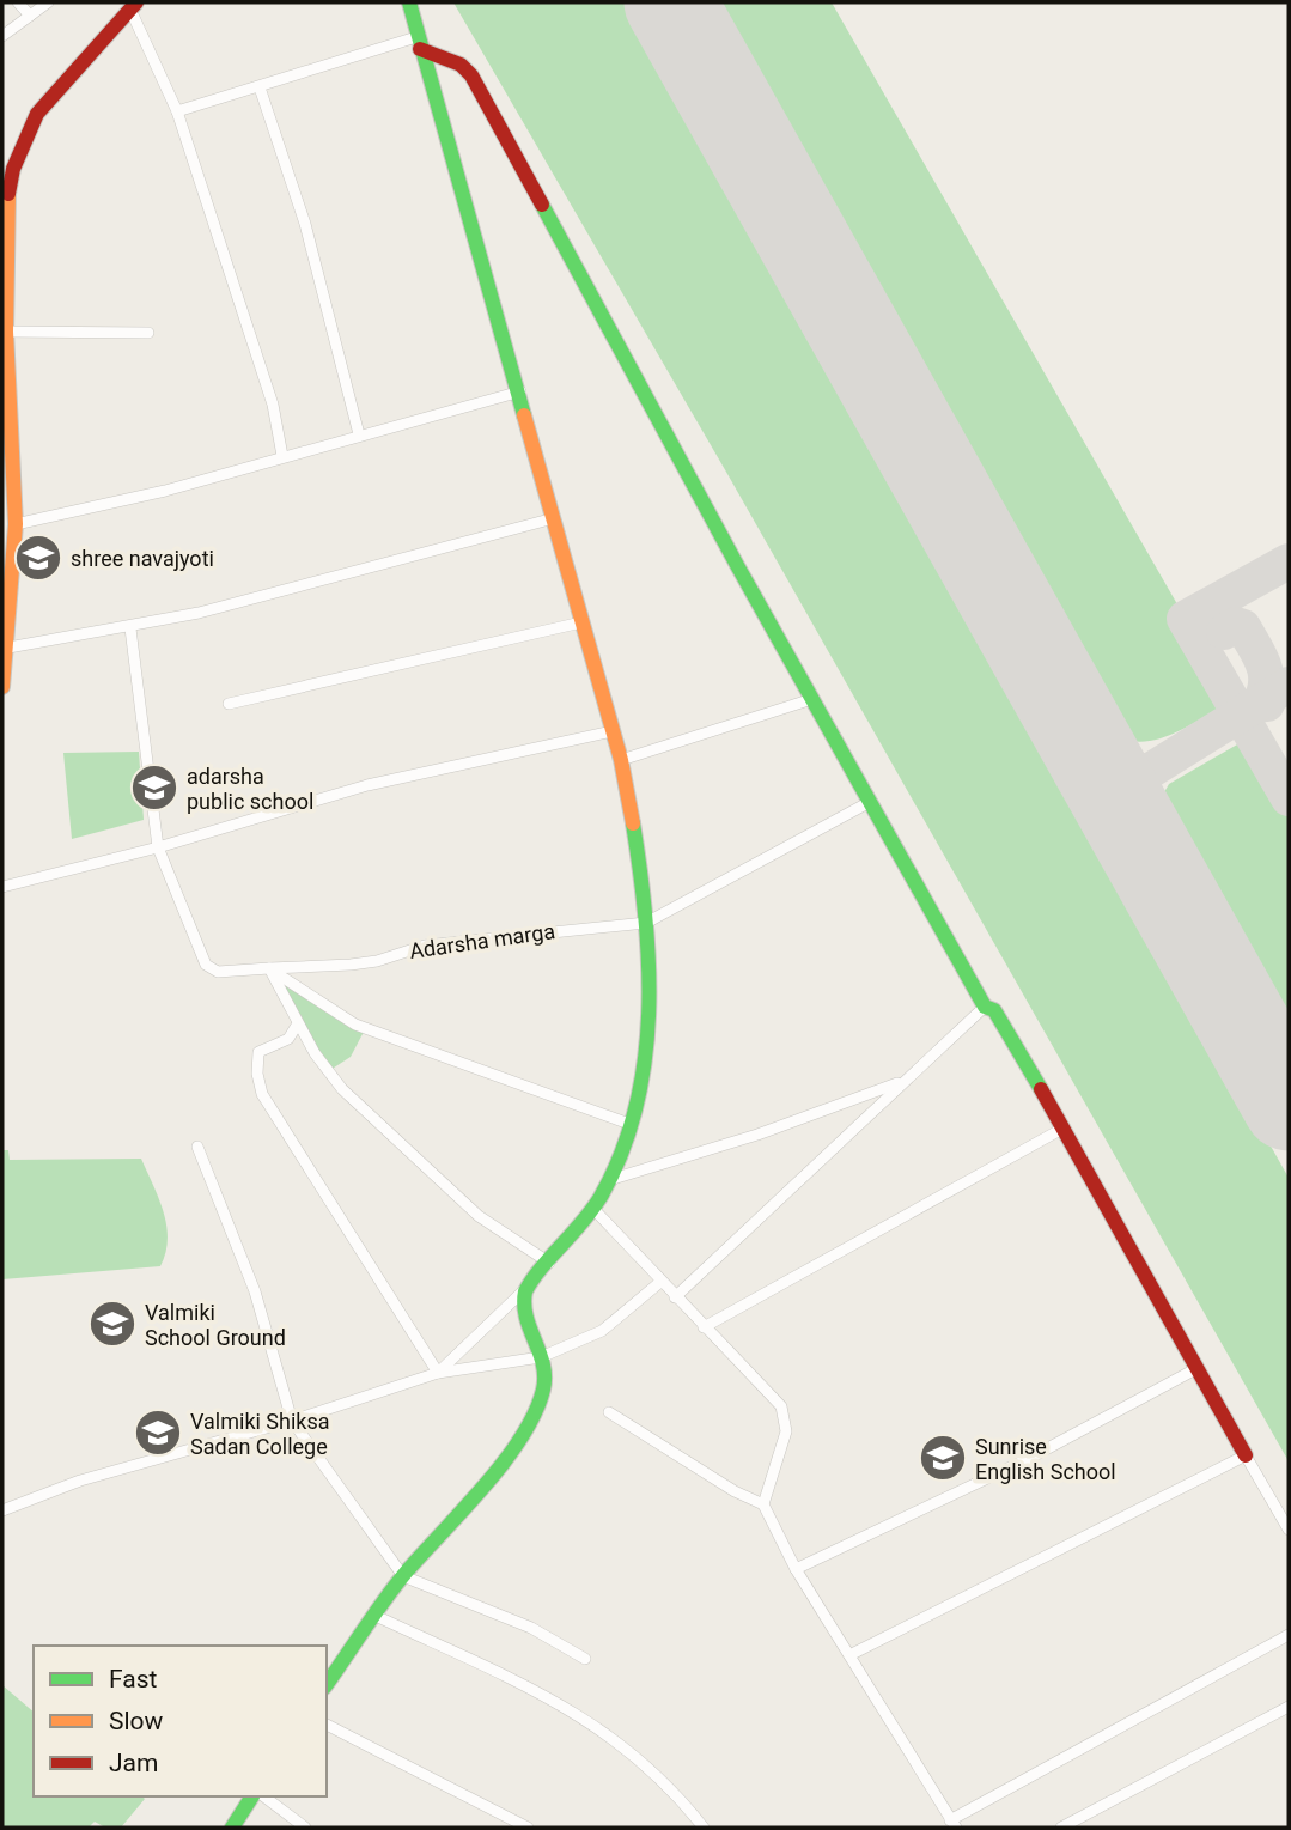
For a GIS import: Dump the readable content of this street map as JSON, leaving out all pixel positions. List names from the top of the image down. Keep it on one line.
{"streets":{"street":["Adarsha marga"]},"places":{"school or university":["shree navajyoti","adarsha public school","Valmiki School Ground","Valmiki Shiksa Sadan College","Sunrise English School"]},"legend":["Fast","Slow","Jam"]}
